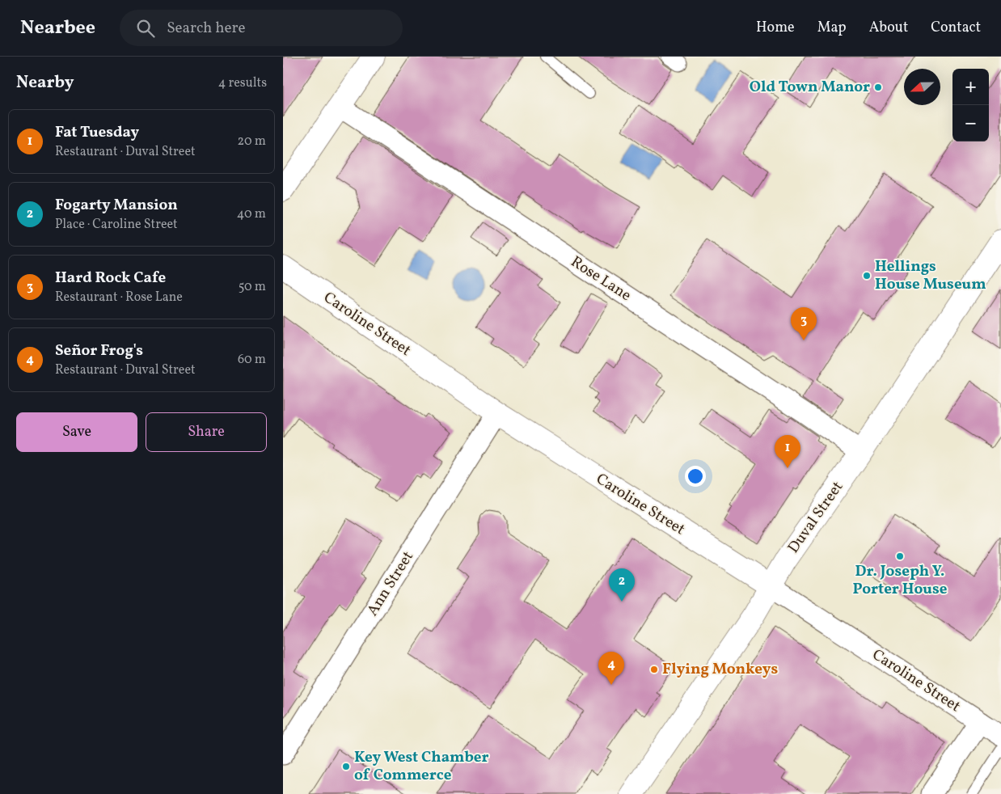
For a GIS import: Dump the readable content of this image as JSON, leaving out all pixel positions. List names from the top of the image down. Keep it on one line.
{"streets":{"street":["Rose Lane","Caroline Street","Duval Street","Ann Street"]},"crossings":[["Rose Lane","Duval Street"],["Caroline Street","Duval Street"],["Caroline Street","Ann Street"]],"places":["Old Town Manor","Hellings House Museum","Dr. Joseph Y. Porter House","Flying Monkeys","Key West Chamber of Commerce"],"north":"left","page":{"header":"Nearbee","search":"Search here","nav":["Home","Map","About","Contact"],"heading":["Nearby","4 results"],"map_buttons":["+","−"],"list":[{"mark":"1","name":"Fat Tuesday","note":"Restaurant · Duval Street","value":"20 m"},{"mark":"2","name":"Fogarty Mansion","note":"Place · Caroline Street","value":"40 m"},{"mark":"3","name":"Hard Rock Cafe","note":"Restaurant · Rose Lane","value":"50 m"},{"mark":"4","name":"Señor Frog's","note":"Restaurant · Duval Street","value":"60 m"}],"pins":["3","1","2","4"],"buttons":["Save","Share"]}}
